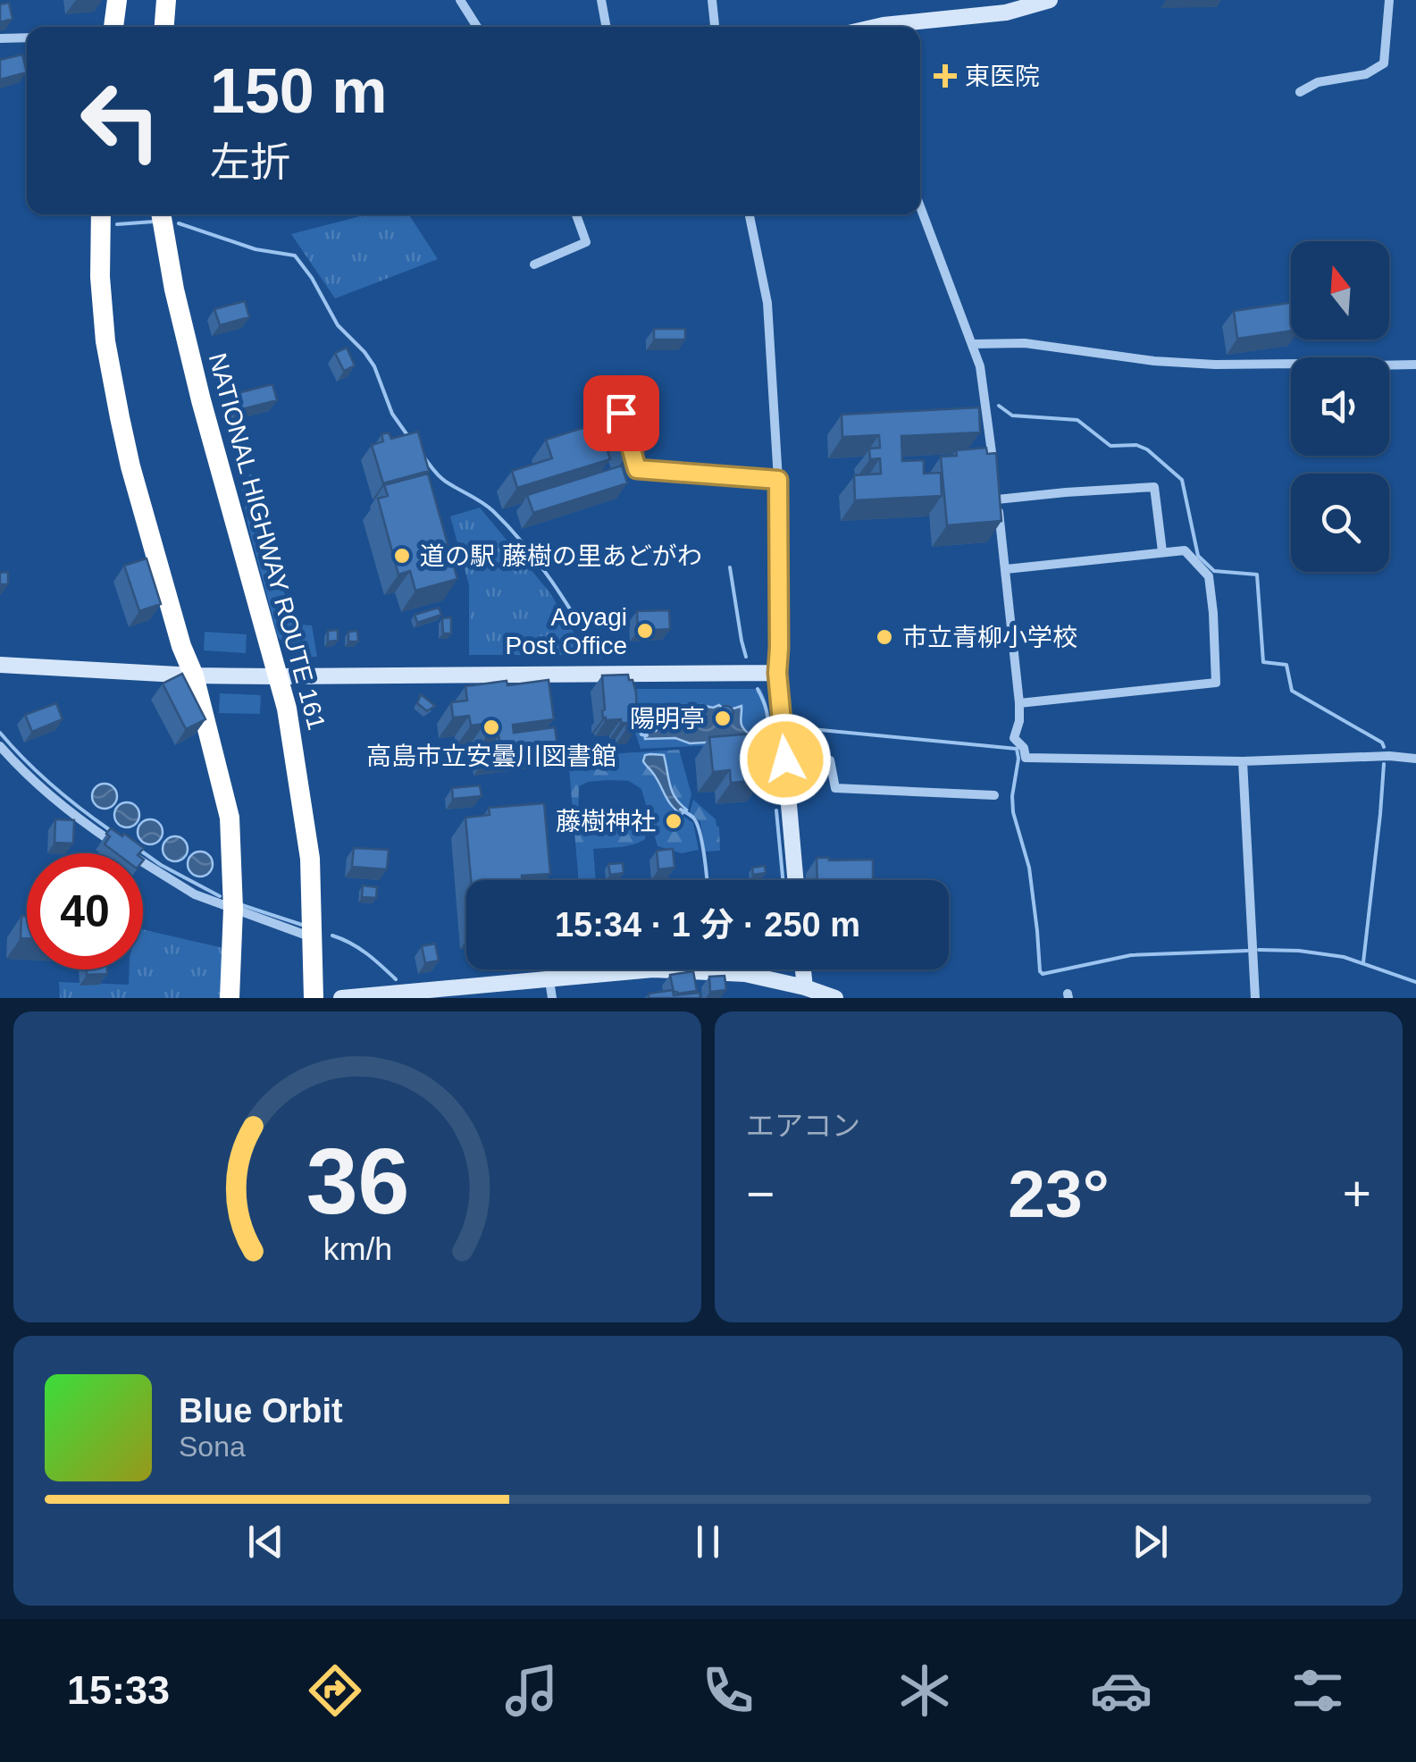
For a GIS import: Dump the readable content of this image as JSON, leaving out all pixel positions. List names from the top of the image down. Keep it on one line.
{"streets":{"highway":["NATIONAL HIGHWAY ROUTE 161"]},"places":{"health":["東医院"],"other":["道の駅 藤樹の里あどがわ","Aoyagi Post Office","市立青柳小学校","陽明亭","高島市立安曇川図書館","藤樹神社"]},"north":"top","page":{"turn":["150 m","左折"],"limit":"40","trip":"15:34 · 1 分 · 250 m","tile":"エアコン","heat":["−","23°","+"],"song":["Blue Orbit","Sona"],"tabs":"15:33","gauge":["36","km/h"]}}
